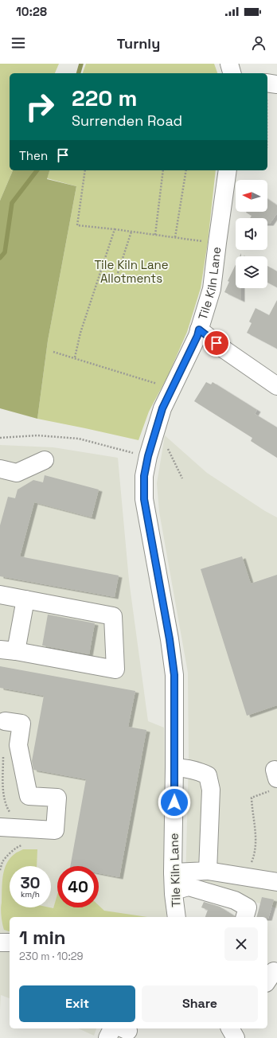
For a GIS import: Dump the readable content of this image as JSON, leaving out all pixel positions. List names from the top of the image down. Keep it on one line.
{"streets":{"street":["Tile Kiln Lane"]},"parks":["Tile Kiln Lane Allotments"],"north":"left","page":{"status":"10:28","header":"Turnly","turn":["220 m","Surrenden Road"],"then":"Then","speed":"30 km/h","limit":"40","heading":["1 min","230 m · 10:29"],"buttons":["Exit","Share"]}}
